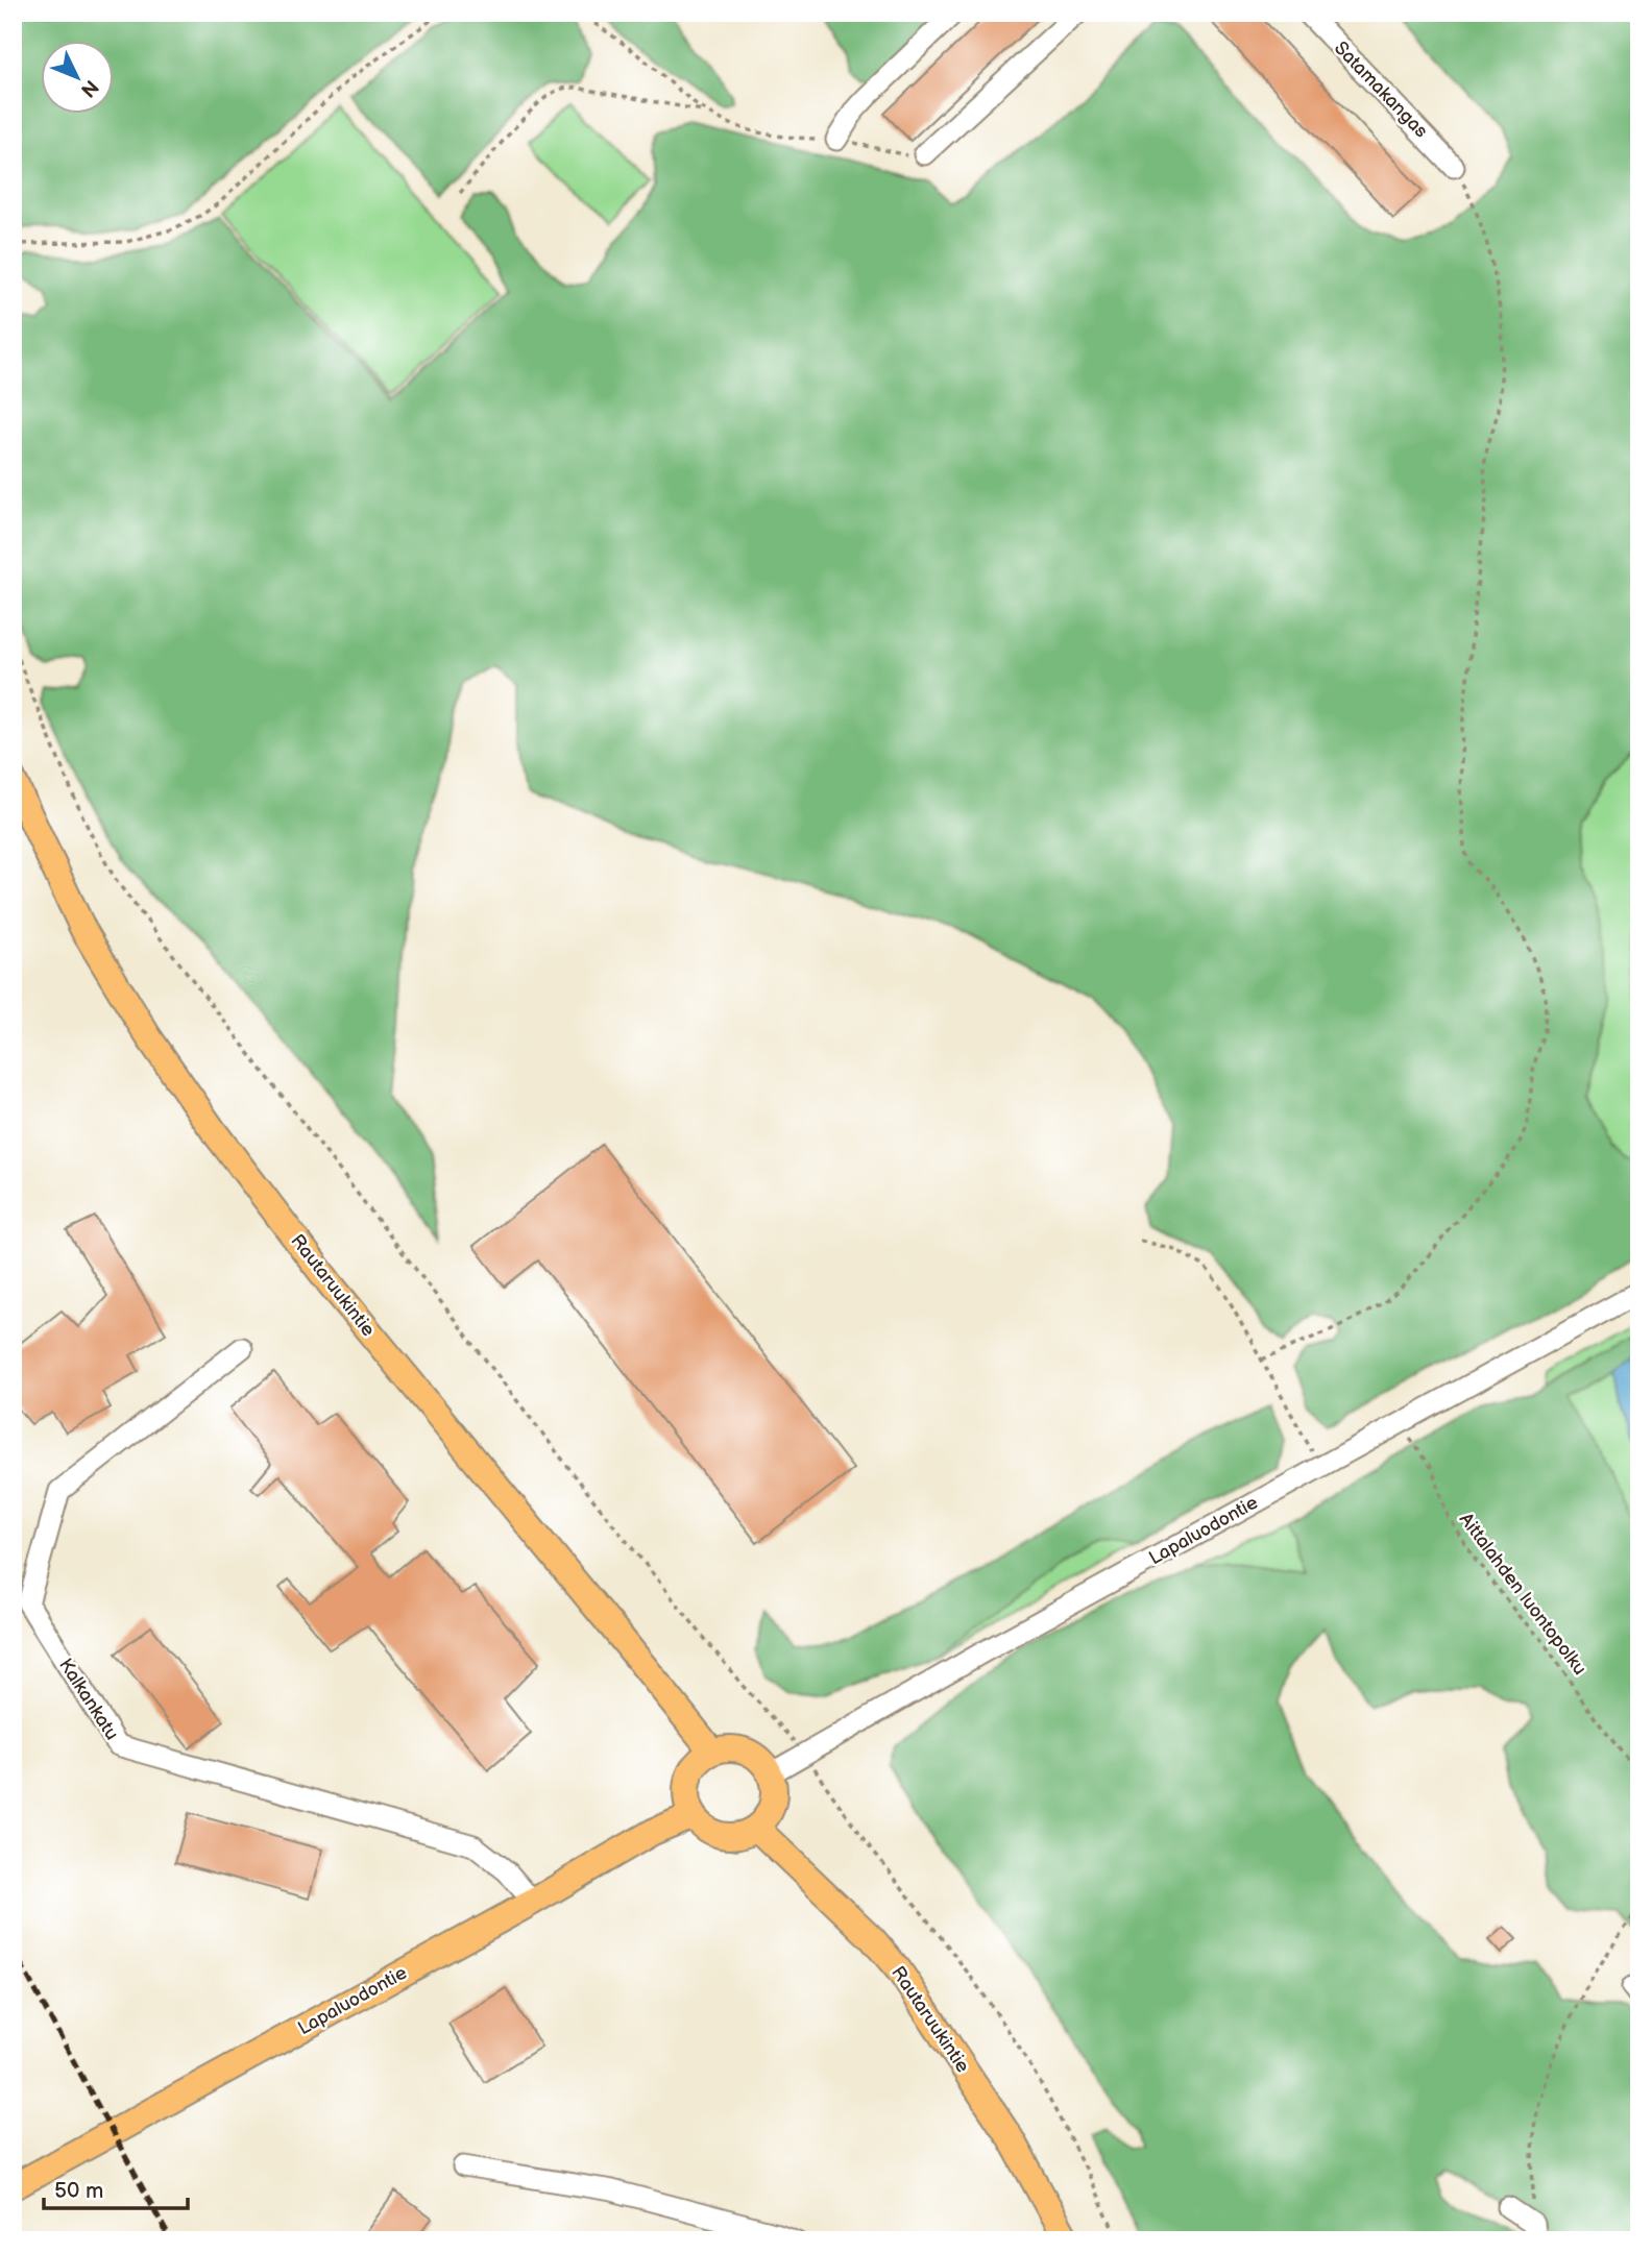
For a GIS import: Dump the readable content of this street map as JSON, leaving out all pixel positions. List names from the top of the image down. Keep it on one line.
{"streets":{"main road":["Rautaruukintie","Lapaluodontie"],"street":["Satamakangas","Kalkankatu"],"path":["Aittalahden luontopolku"]},"crossings":[["Rautaruukintie","Lapaluodontie"],["Lapaluodontie","Aittalahden luontopolku"],["Lapaluodontie","Kalkankatu"]],"scale_bar":"50 m","north":"bottom right"}
